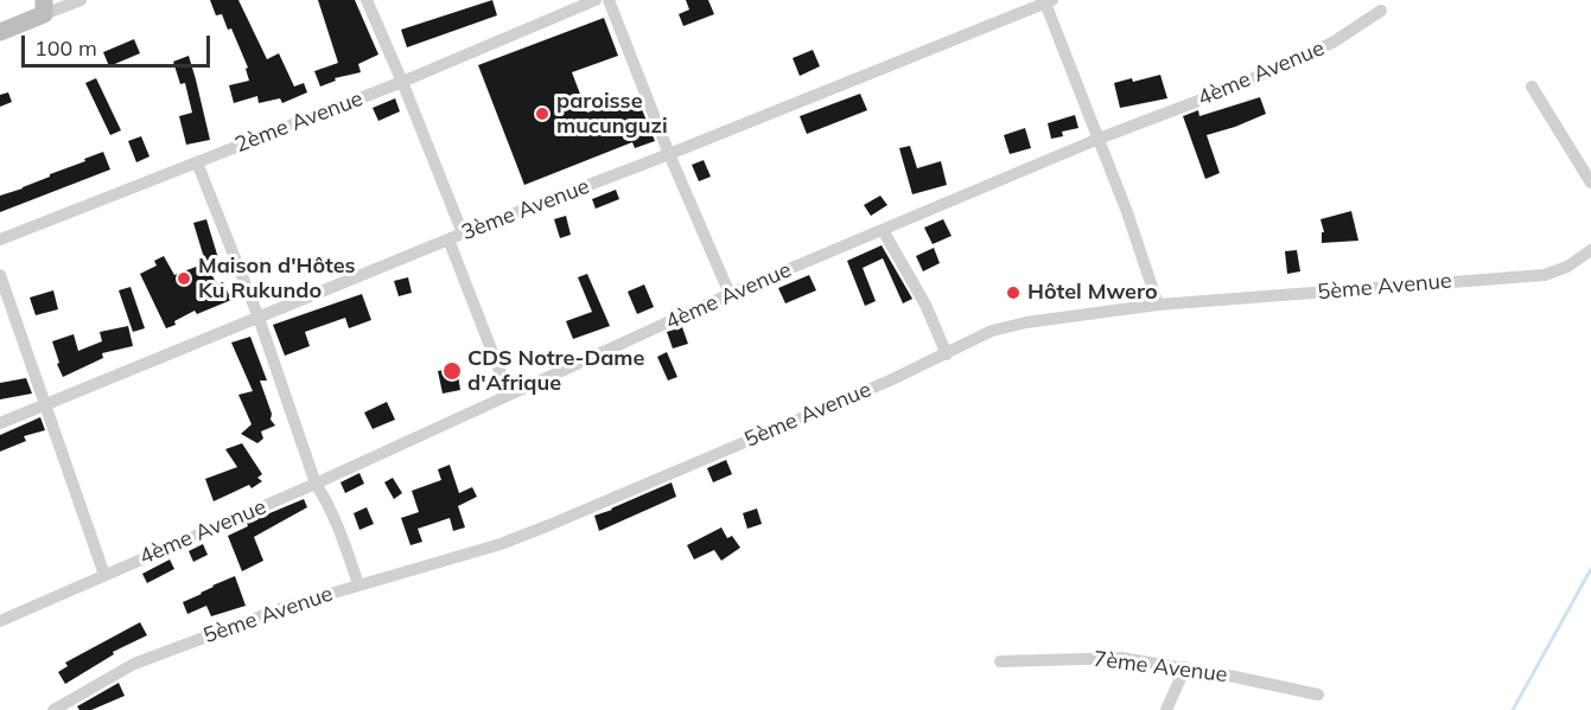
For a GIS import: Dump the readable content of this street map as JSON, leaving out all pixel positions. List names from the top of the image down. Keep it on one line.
{"streets":{"street":["4ème Avenue","2ème Avenue","3ème Avenue","5ème Avenue","7ème Avenue"]},"places":["paroisse mucunguzi","Maison d'Hôtes Ku Rukundo","Hôtel Mwero","CDS Notre-Dame d'Afrique"],"scale_bar":"100 m"}
